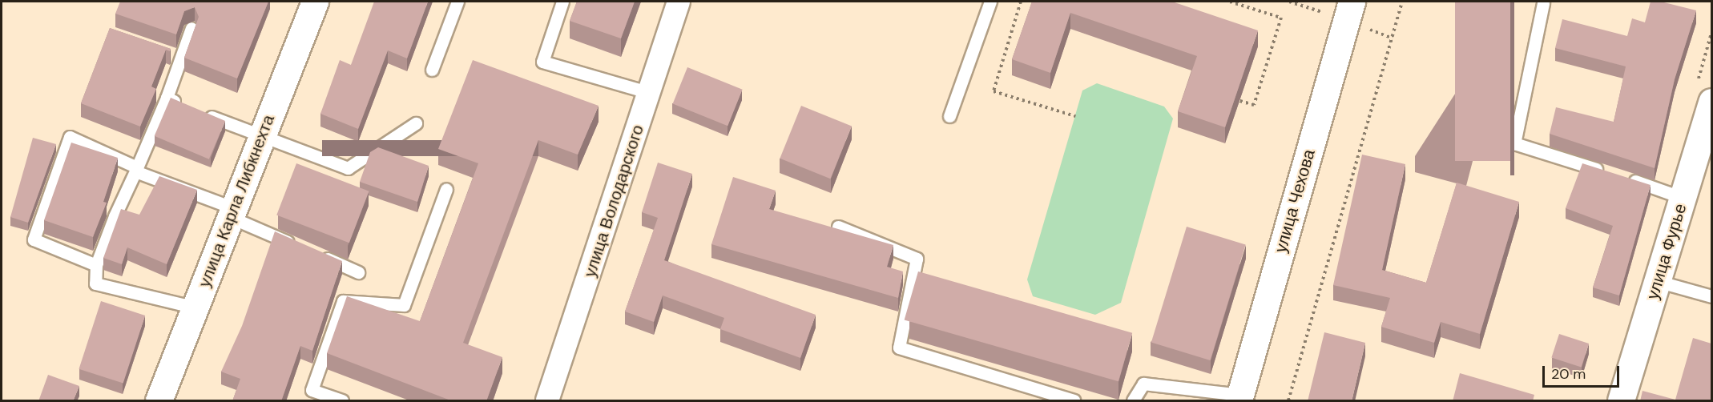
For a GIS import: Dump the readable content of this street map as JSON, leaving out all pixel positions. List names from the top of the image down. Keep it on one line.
{"streets":{"street":["улица Карла Либкнехта","улица Володарского","улица Чехова","улица Фурье"]},"scale_bar":"20 m"}
